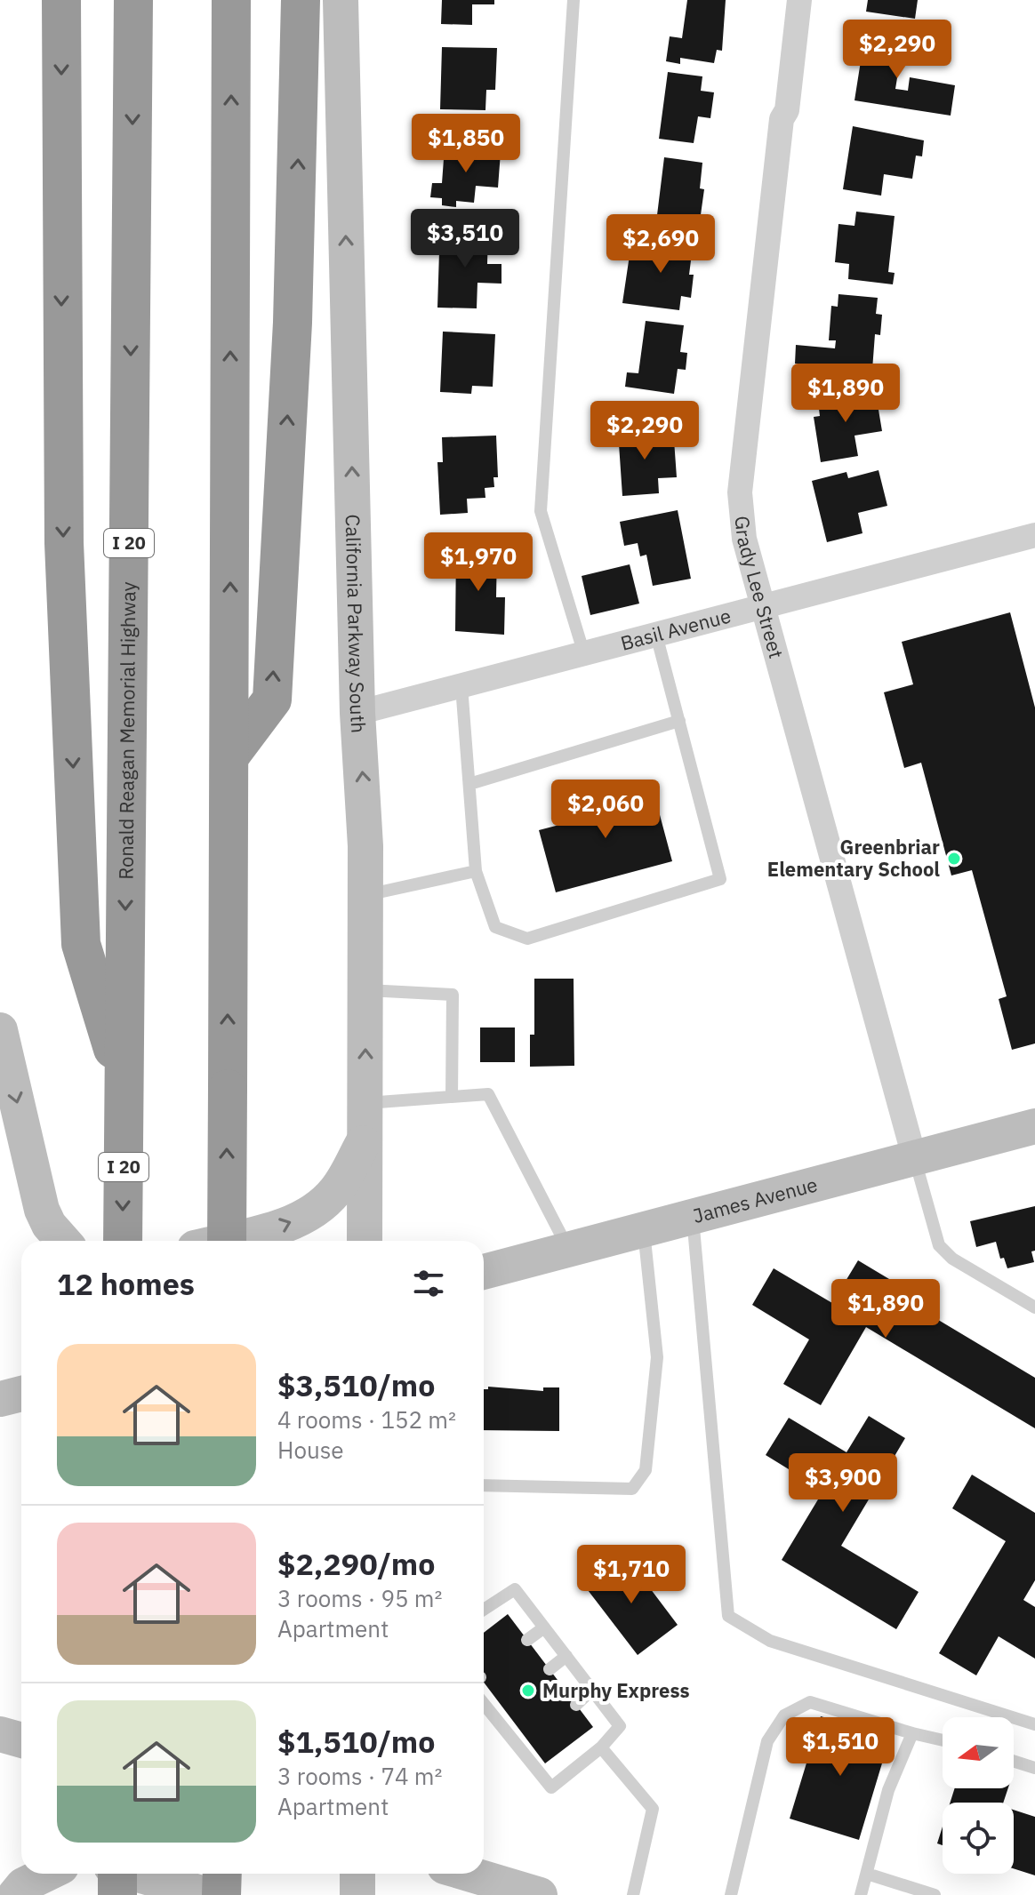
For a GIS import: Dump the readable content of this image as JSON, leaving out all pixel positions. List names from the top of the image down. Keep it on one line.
{"streets":{"highway":["I 20","Ronald Reagan Memorial Highway"],"main road":["California Parkway South","James Avenue"],"street":["Grady Lee Street","Basil Avenue"]},"crossings":[["Grady Lee Street","Basil Avenue"],["Grady Lee Street","James Avenue"],["California Parkway South","Basil Avenue"]],"one_way":["California Parkway South"],"places":["Greenbriar Elementary School","Murphy Express"],"north":"left","page":{"price":["$2,290","$1,850","$3,510","$2,690","$1,890","$2,290","$1,970","$2,060","$1,890","$3,900","$1,710","$1,510"],"heading":"12 homes","list":[{"name":"$3,510/mo","note":"4 rooms · 152 m² · House"},{"name":"$2,290/mo","note":"3 rooms · 95 m² · Apartment"},{"name":"$1,510/mo","note":"3 rooms · 74 m² · Apartment"}]}}
